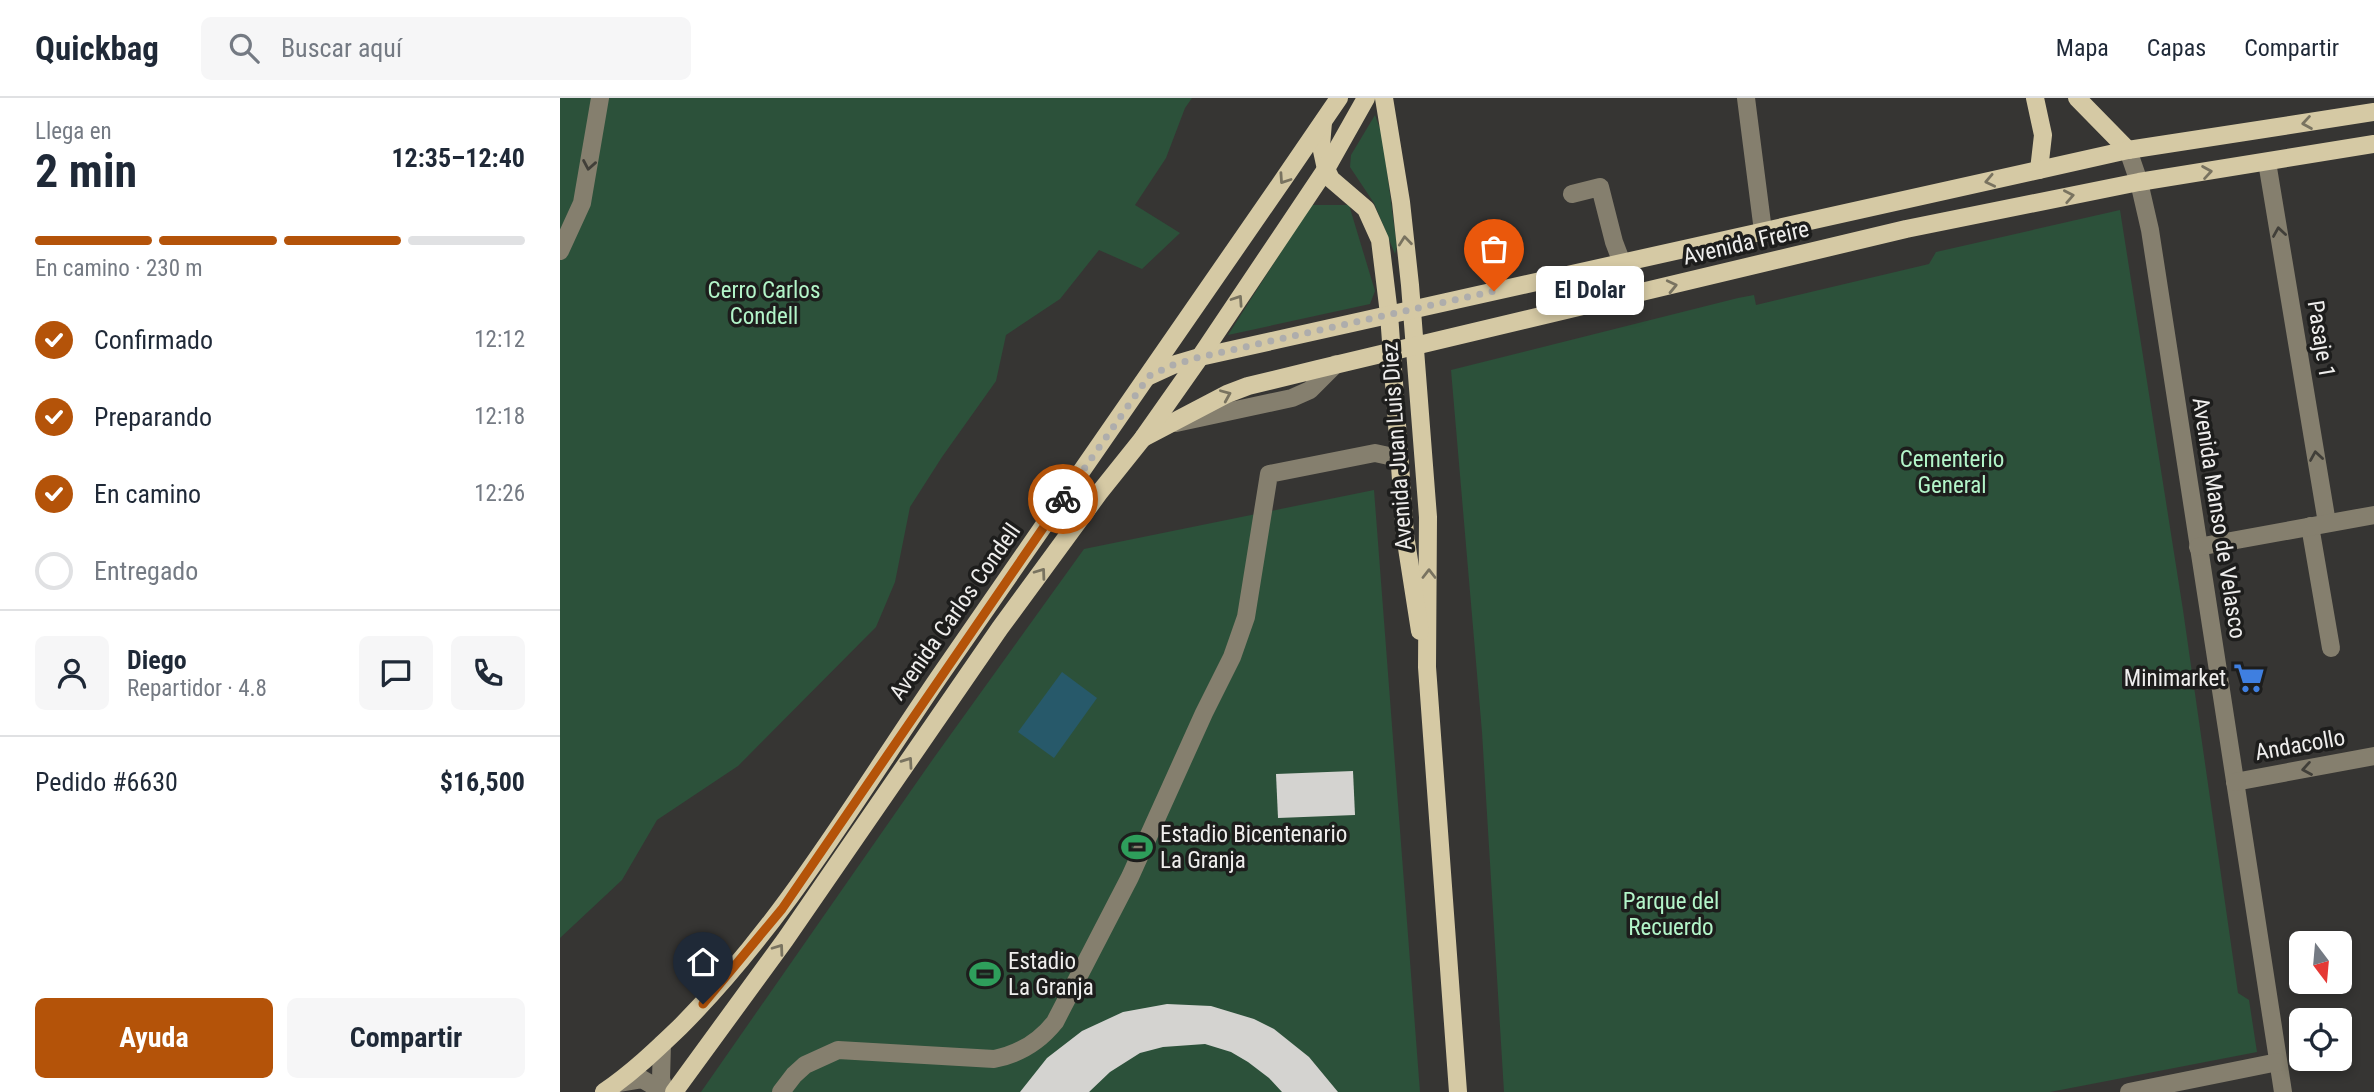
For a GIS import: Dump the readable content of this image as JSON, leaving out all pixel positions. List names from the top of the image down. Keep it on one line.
{"streets":{"main road":["Avenida Freire","Avenida Juan Luis Diez","Avenida Manso de Velasco","Avenida Carlos Condell"],"street":["Pasaje 1","Andacollo"]},"crossings":[["Avenida Freire","Pasaje 1"],["Avenida Freire","Avenida Juan Luis Diez"],["Avenida Freire","Avenida Manso de Velasco"],["Avenida Freire","Avenida Carlos Condell"],["Avenida Juan Luis Diez","Avenida Carlos Condell"],["Avenida Manso de Velasco","Andacollo"]],"one_way":["Pasaje 1","Andacollo"],"parks":["Cerro Carlos Condell","Cementerio General","Parque del Recuerdo"],"places":{"other":["El Dolar"],"supermarket":["Minimarket"],"sports":["Estadio Bicentenario La Granja","Estadio La Granja"]},"north":"bottom","page":{"header":"Quickbag","search":"Buscar aquí","nav":["Mapa","Capas","Compartir"],"heading":["2 min","Llega en","12:35–12:40"],"panel":["Diego","Repartidor · 4.8","Pedido #6630","$16,500"],"bar":"En camino · 230 m","bubble":"El Dolar","list":[["Confirmado","12:12"],["Preparando","12:18"],["En camino","12:26"],"Entregado"],"buttons":["Ayuda","Compartir"]}}
